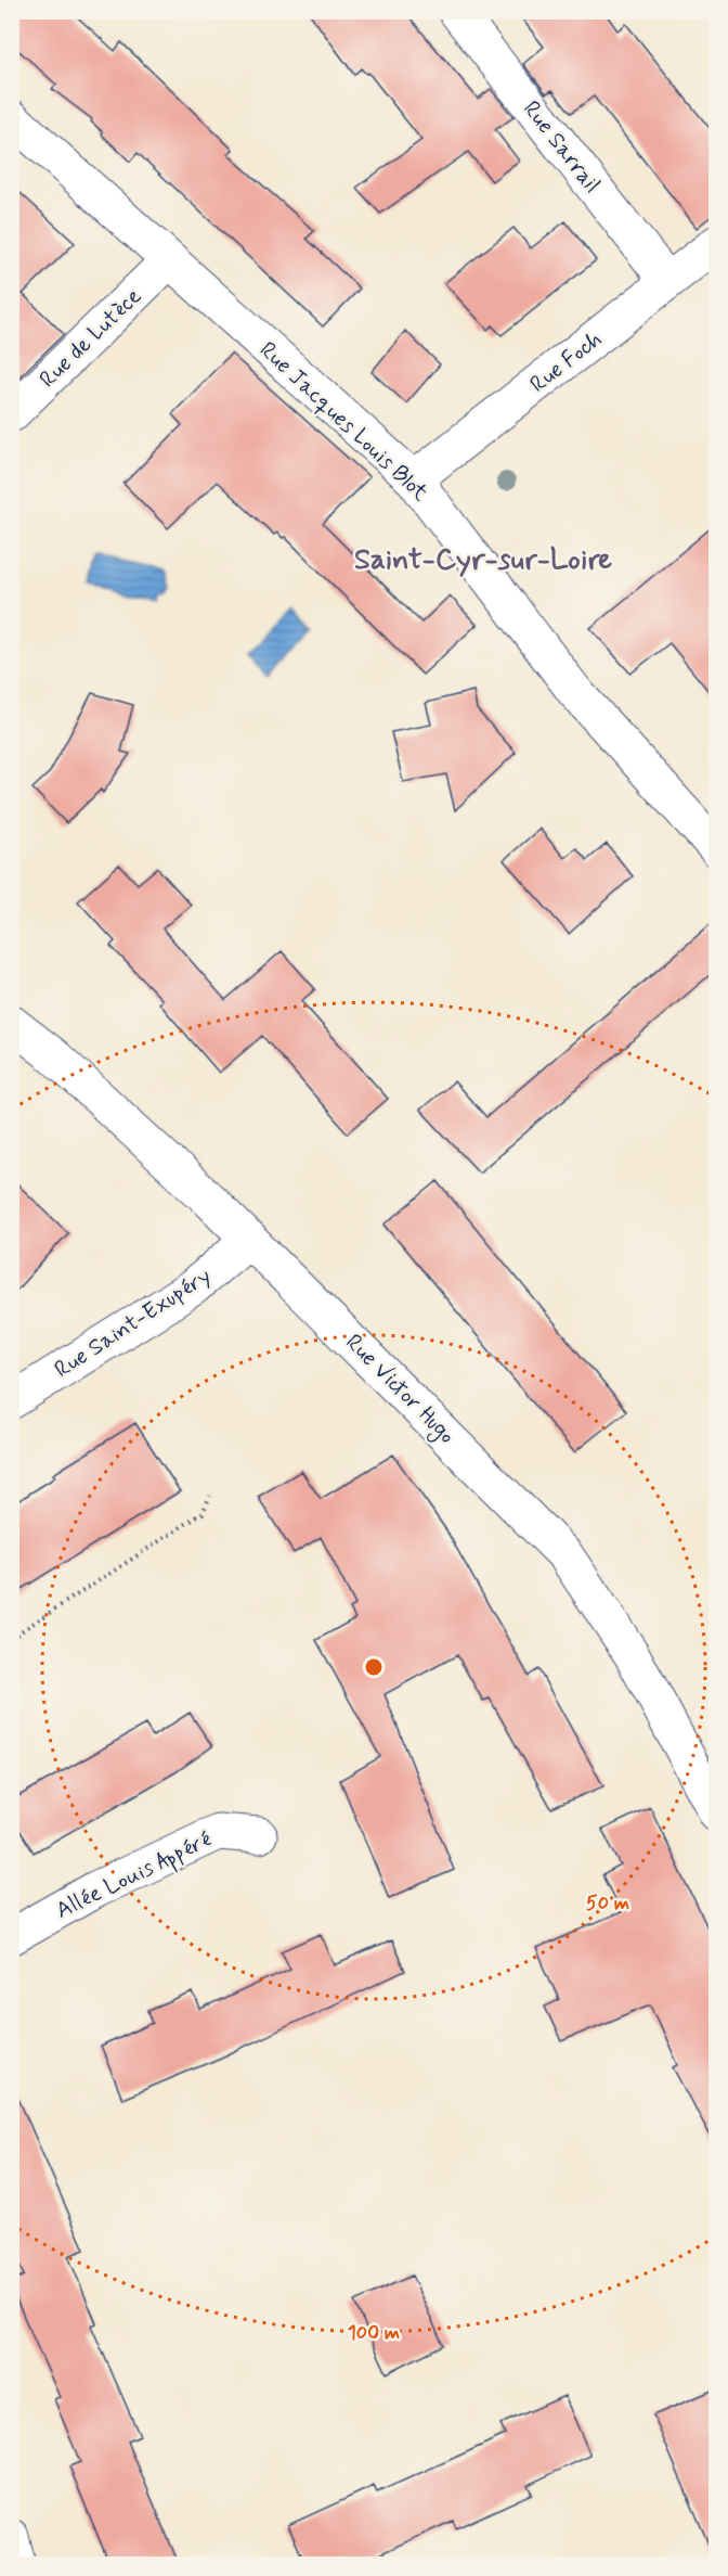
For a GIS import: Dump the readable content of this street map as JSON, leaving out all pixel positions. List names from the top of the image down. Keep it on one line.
{"streets":{"street":["Rue Sarrail","Rue de Lutèce","Rue Foch","Rue Jacques Louis Blot","Rue Saint-Exupéry","Rue Victor Hugo","Allée Louis Appéré"]},"crossings":[["Rue Sarrail","Rue Foch"],["Rue de Lutèce","Rue Jacques Louis Blot"],["Rue Foch","Rue Jacques Louis Blot"],["Rue Saint-Exupéry","Rue Victor Hugo"]],"districts":["Saint-Cyr-sur-Loire"],"rings":["50 m","100 m"]}
